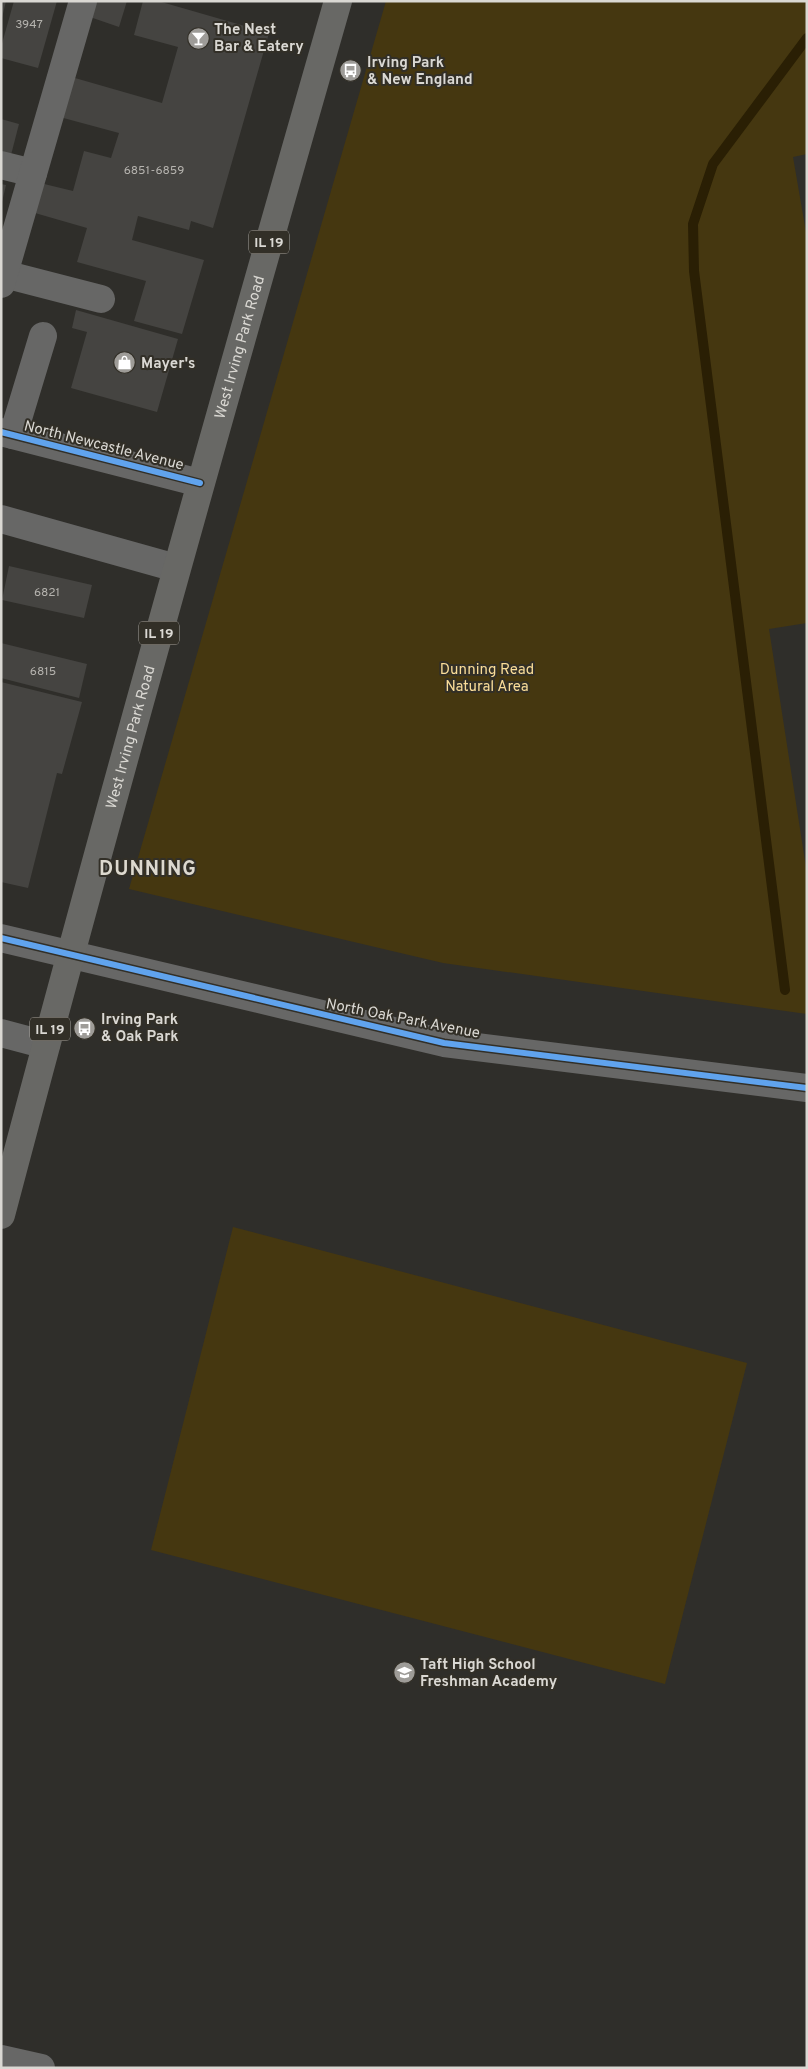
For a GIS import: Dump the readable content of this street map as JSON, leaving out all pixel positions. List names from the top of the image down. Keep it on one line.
{"streets":{"main road":["IL 19","West Irving Park Road"],"street":["North Newcastle Avenue","North Oak Park Avenue"]},"crossings":[["West Irving Park Road","North Newcastle Avenue"],["West Irving Park Road","North Oak Park Avenue"]],"districts":["DUNNING"],"parks":["Dunning Read Natural Area"],"places":{"bar":["The Nest Bar & Eatery"],"bus stop":["Irving Park & New England","Irving Park & Oak Park"],"shop":["Mayer's"],"school or university":["Taft High School Freshman Academy"]},"house_numbers":["3947","6851-6859","6821","6815"]}
